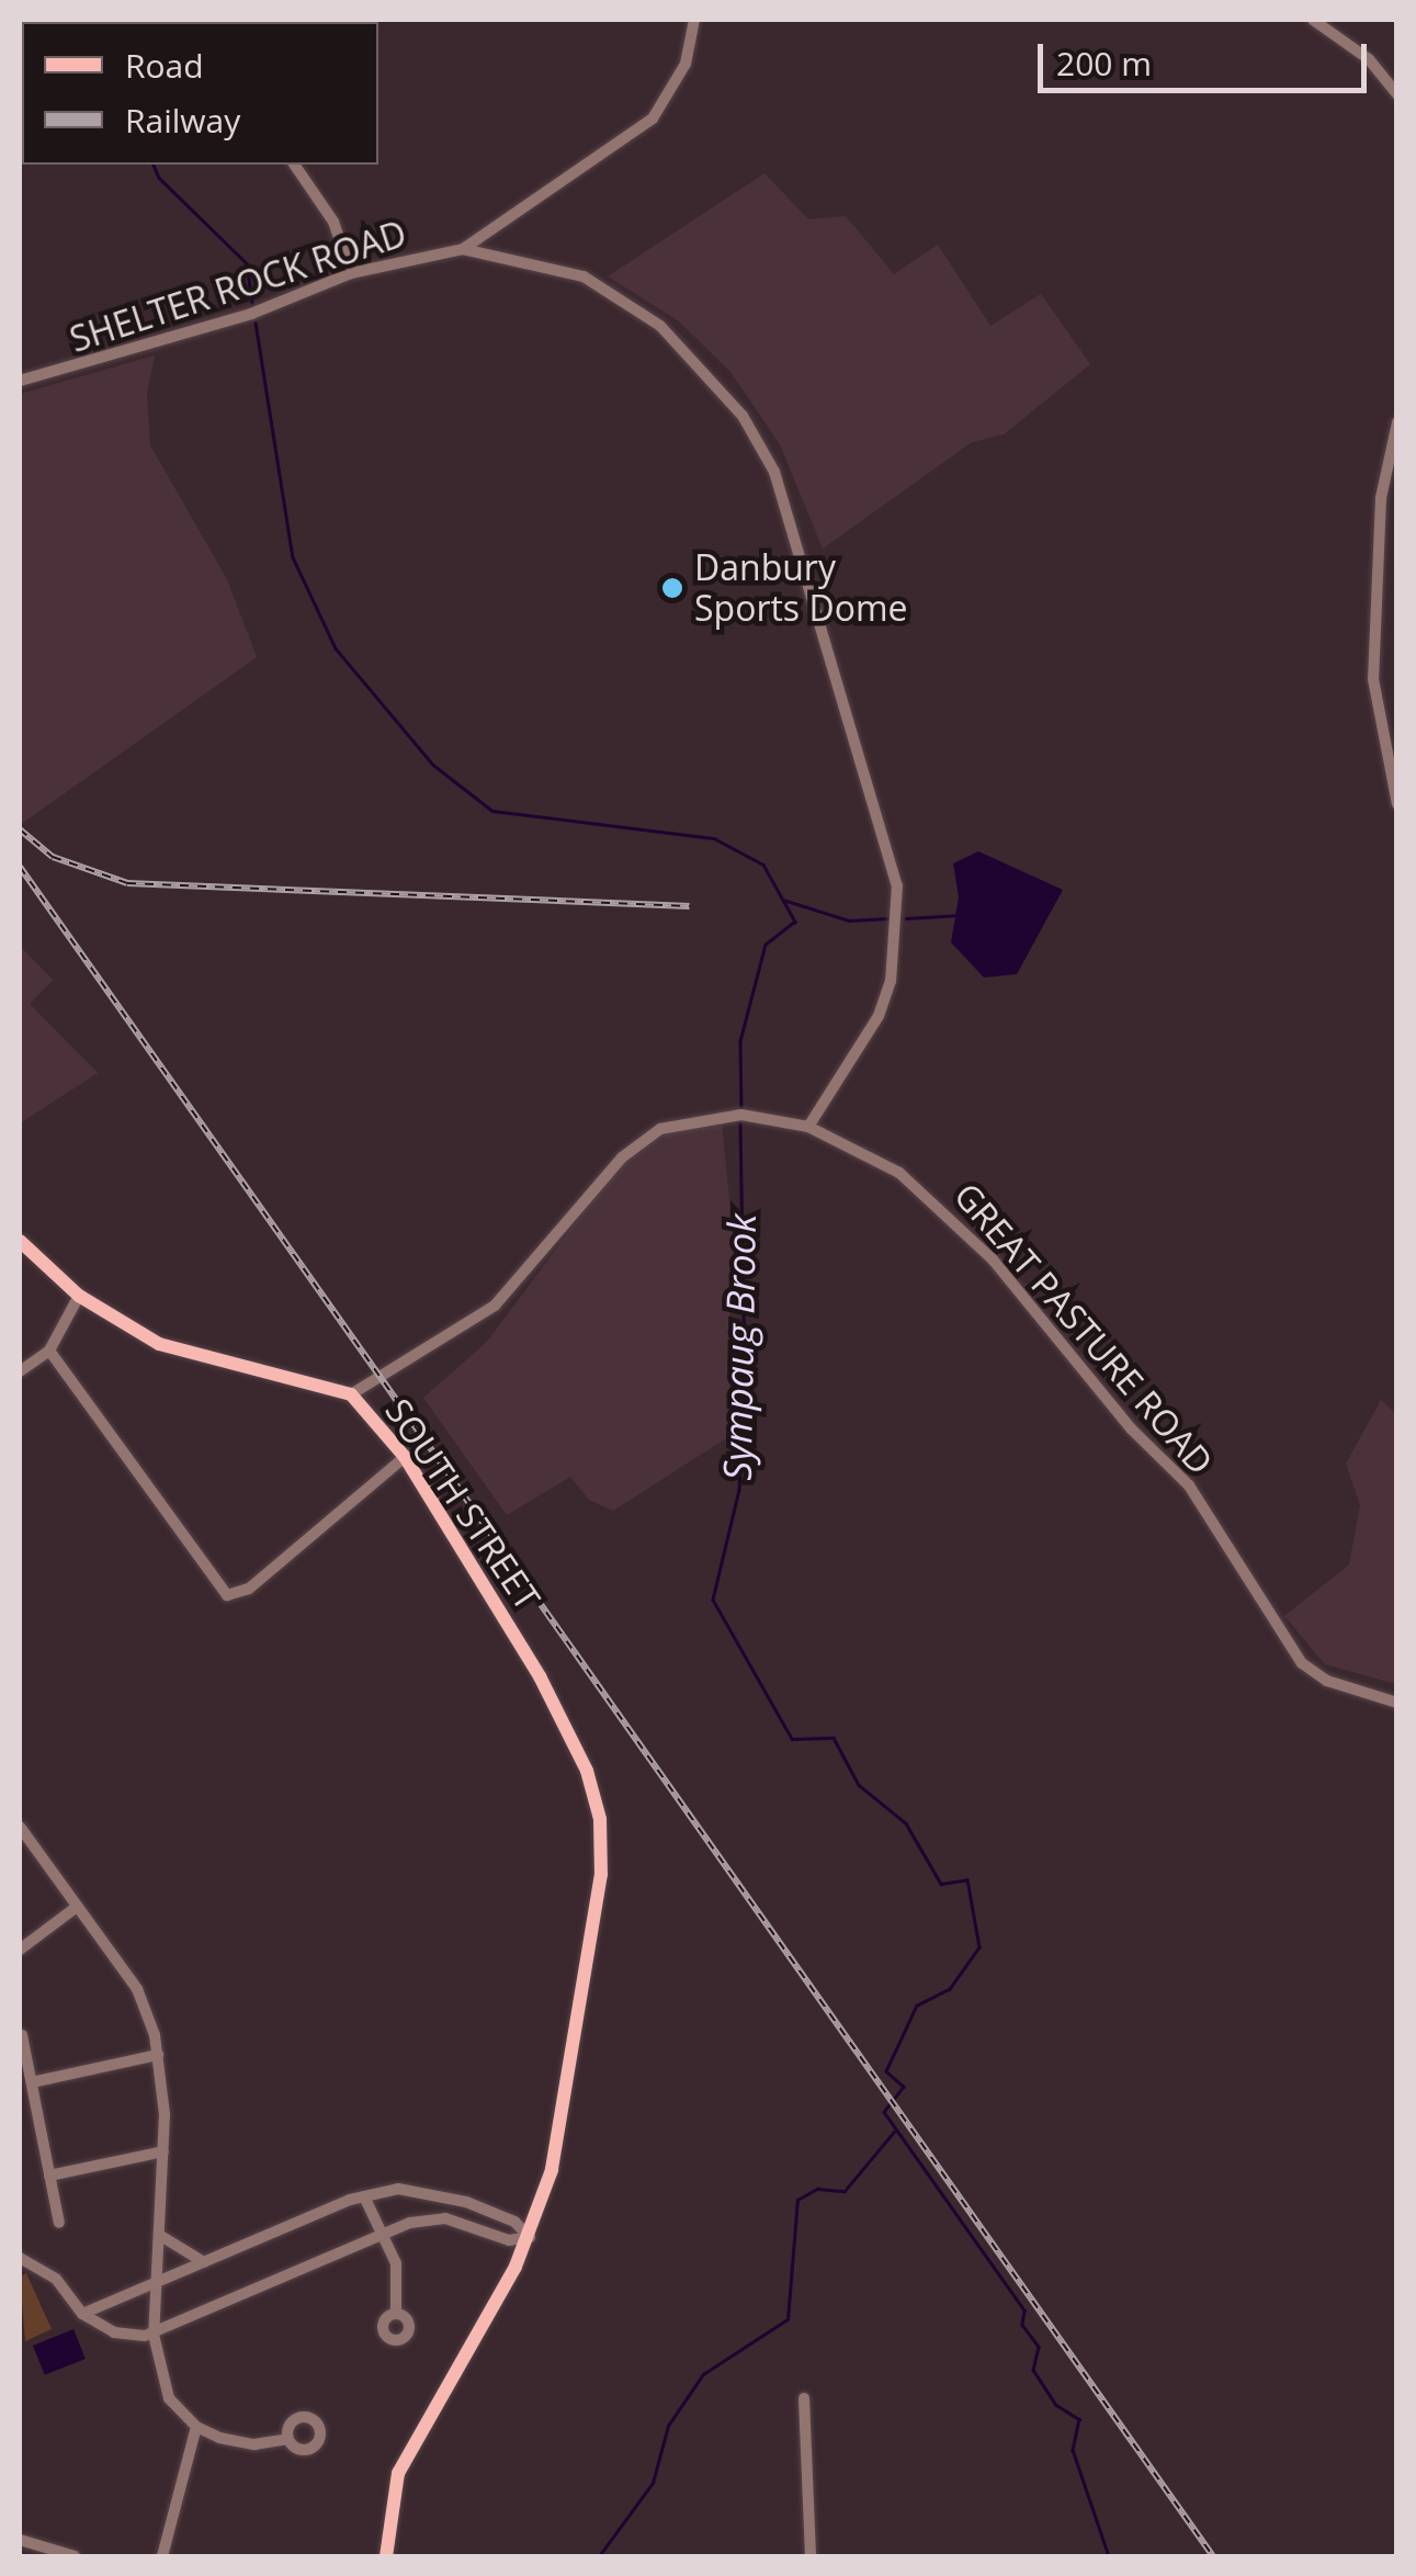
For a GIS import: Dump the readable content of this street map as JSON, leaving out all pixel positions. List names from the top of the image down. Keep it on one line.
{"streets":{"main road":["SOUTH STREET"],"street":["SHELTER ROCK ROAD","GREAT PASTURE ROAD"]},"crossings":[["GREAT PASTURE ROAD","SOUTH STREET"]],"water":["Sympaug Brook"],"places":["Danbury Sports Dome"],"legend":["Road","Railway"],"scale_bar":"200 m"}
